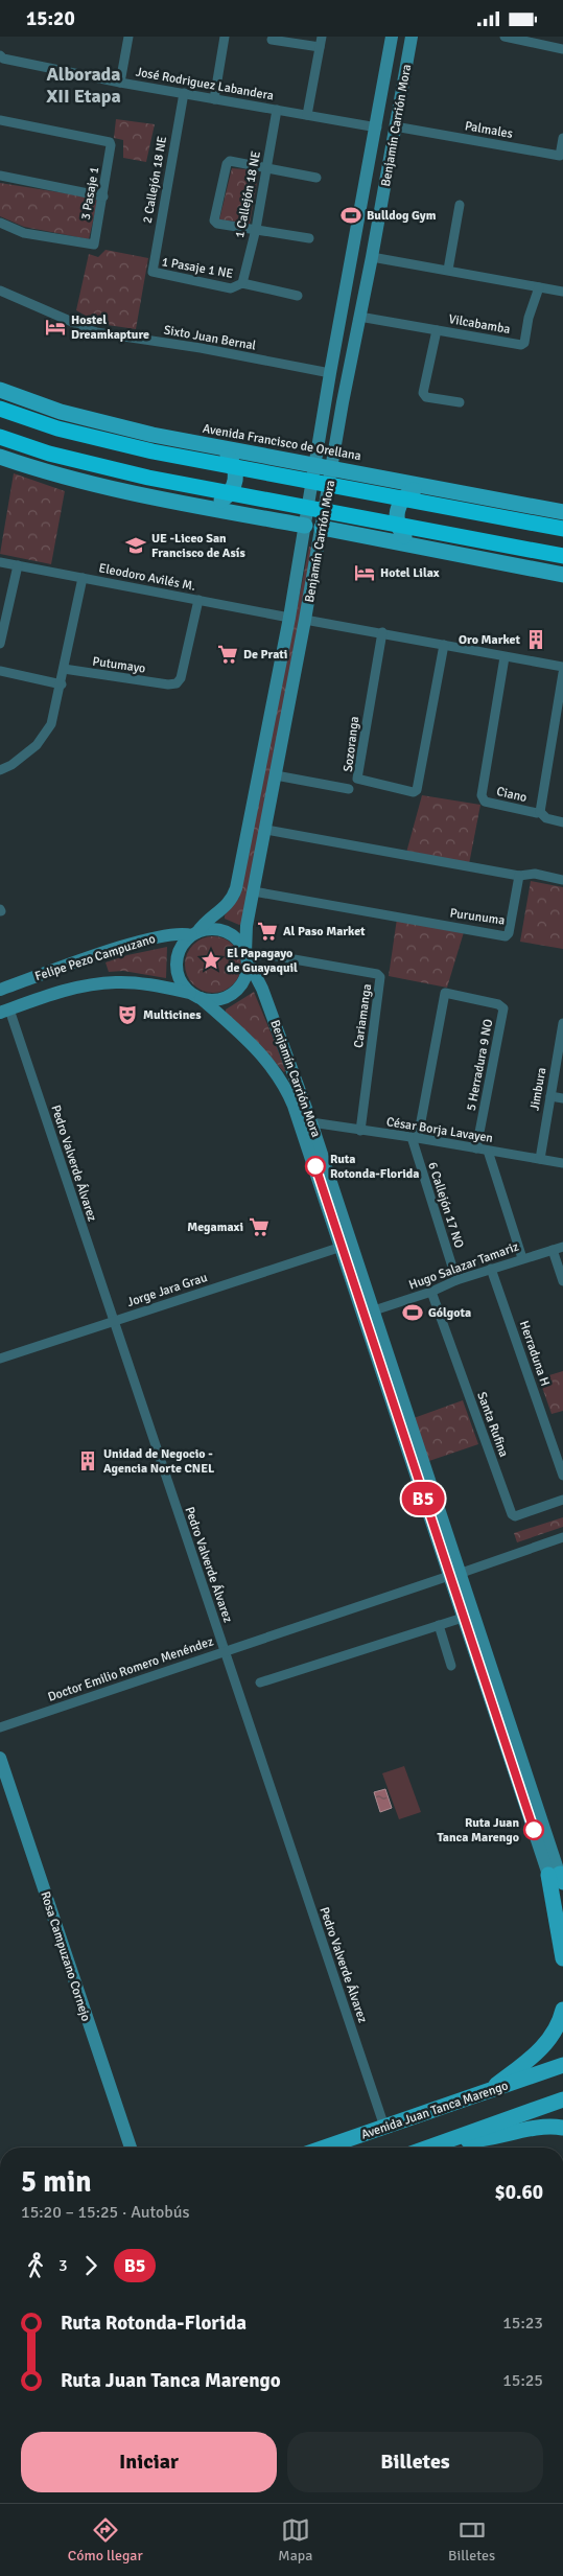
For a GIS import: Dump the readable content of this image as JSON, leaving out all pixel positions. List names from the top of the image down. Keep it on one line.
{"streets":{"main road":["Benjamín Carrión Mora","Avenida Francisco de Orellana","Felipe Pezo Campuzano","Rosa Campuzano Cornejo","Avenida Juan Tanca Marengo"],"street":["José Rodriguez Labandera","Palmales","2 Callejón 18 NE","3 Pasaje 1","1 Callejón 18 NE","1 Pasaje 1 NE","Vilcabamba","Sixto Juan Bernal","Eleodoro Avilés M.","Putumayo","Sozoranga","Ciano","Purunuma","Cariamanga","5 Herradura 9 NO","Jimbura","César Borja Lavayen","Pedro Valverde Álvarez","6 Callejón 17 NO","Hugo Salazar Tamariz","Jorge Jara Grau","Herraduna H","Santa Rufina","Doctor Emilio Romero Menéndez"]},"crossings":[["José Rodriguez Labandera","Benjamín Carrión Mora"],["José Rodriguez Labandera","2 Callejón 18 NE"],["José Rodriguez Labandera","1 Callejón 18 NE"],["Benjamín Carrión Mora","Palmales"],["Benjamín Carrión Mora","Vilcabamba"],["Benjamín Carrión Mora","Sixto Juan Bernal"],["Benjamín Carrión Mora","Avenida Francisco de Orellana"],["Benjamín Carrión Mora","Eleodoro Avilés M."],["Benjamín Carrión Mora","Purunuma"],["Benjamín Carrión Mora","Felipe Pezo Campuzano"],["Benjamín Carrión Mora","Cariamanga"],["Benjamín Carrión Mora","César Borja Lavayen"],["Benjamín Carrión Mora","Hugo Salazar Tamariz"],["Benjamín Carrión Mora","Jorge Jara Grau"],["Benjamín Carrión Mora","Doctor Emilio Romero Menéndez"],["2 Callejón 18 NE","1 Pasaje 1 NE"],["1 Callejón 18 NE","1 Pasaje 1 NE"],["Eleodoro Avilés M.","Putumayo"],["Felipe Pezo Campuzano","Cariamanga"],["Felipe Pezo Campuzano","Pedro Valverde Álvarez"],["Cariamanga","César Borja Lavayen"],["5 Herradura 9 NO","César Borja Lavayen"],["5 Herradura 9 NO","6 Callejón 17 NO"],["Jimbura","César Borja Lavayen"],["César Borja Lavayen","6 Callejón 17 NO"],["Pedro Valverde Álvarez","Jorge Jara Grau"],["Pedro Valverde Álvarez","Doctor Emilio Romero Menéndez"],["Pedro Valverde Álvarez","Avenida Juan Tanca Marengo"],["6 Callejón 17 NO","Hugo Salazar Tamariz"],["Hugo Salazar Tamariz","Herraduna H"],["Hugo Salazar Tamariz","Santa Rufina"]],"districts":["Alborada XII Etapa"],"places":{"sports":["Bulldog Gym","Gólgota"],"hotel":["Hostel Dreamkapture","Hotel Lilax"],"school or university":["UE -Liceo San Francisco de Asís"],"building":["Oro Market","Unidad de Negocio - Agencia Norte CNEL"],"supermarket":["De Prati","Al Paso Market","Megamaxi"],"place":["El Papagayo de Guayaquil"],"theatre":["Multicines"],"other":["Ruta Rotonda-Florida","Ruta Juan Tanca Marengo"]},"lines":["bus line B5"],"page":{"status":"15:20","on_map":"B5","heading":["5 min","15:20 – 15:25 · Autobús","$0.60"],"legs":["3","B5"],"list":[{"name":"Ruta Rotonda-Florida","value":"15:23"},{"name":"Ruta Juan Tanca Marengo","value":"15:25"}],"buttons":["Iniciar","Billetes"],"tabs":["Cómo llegar","Mapa","Billetes"]}}
